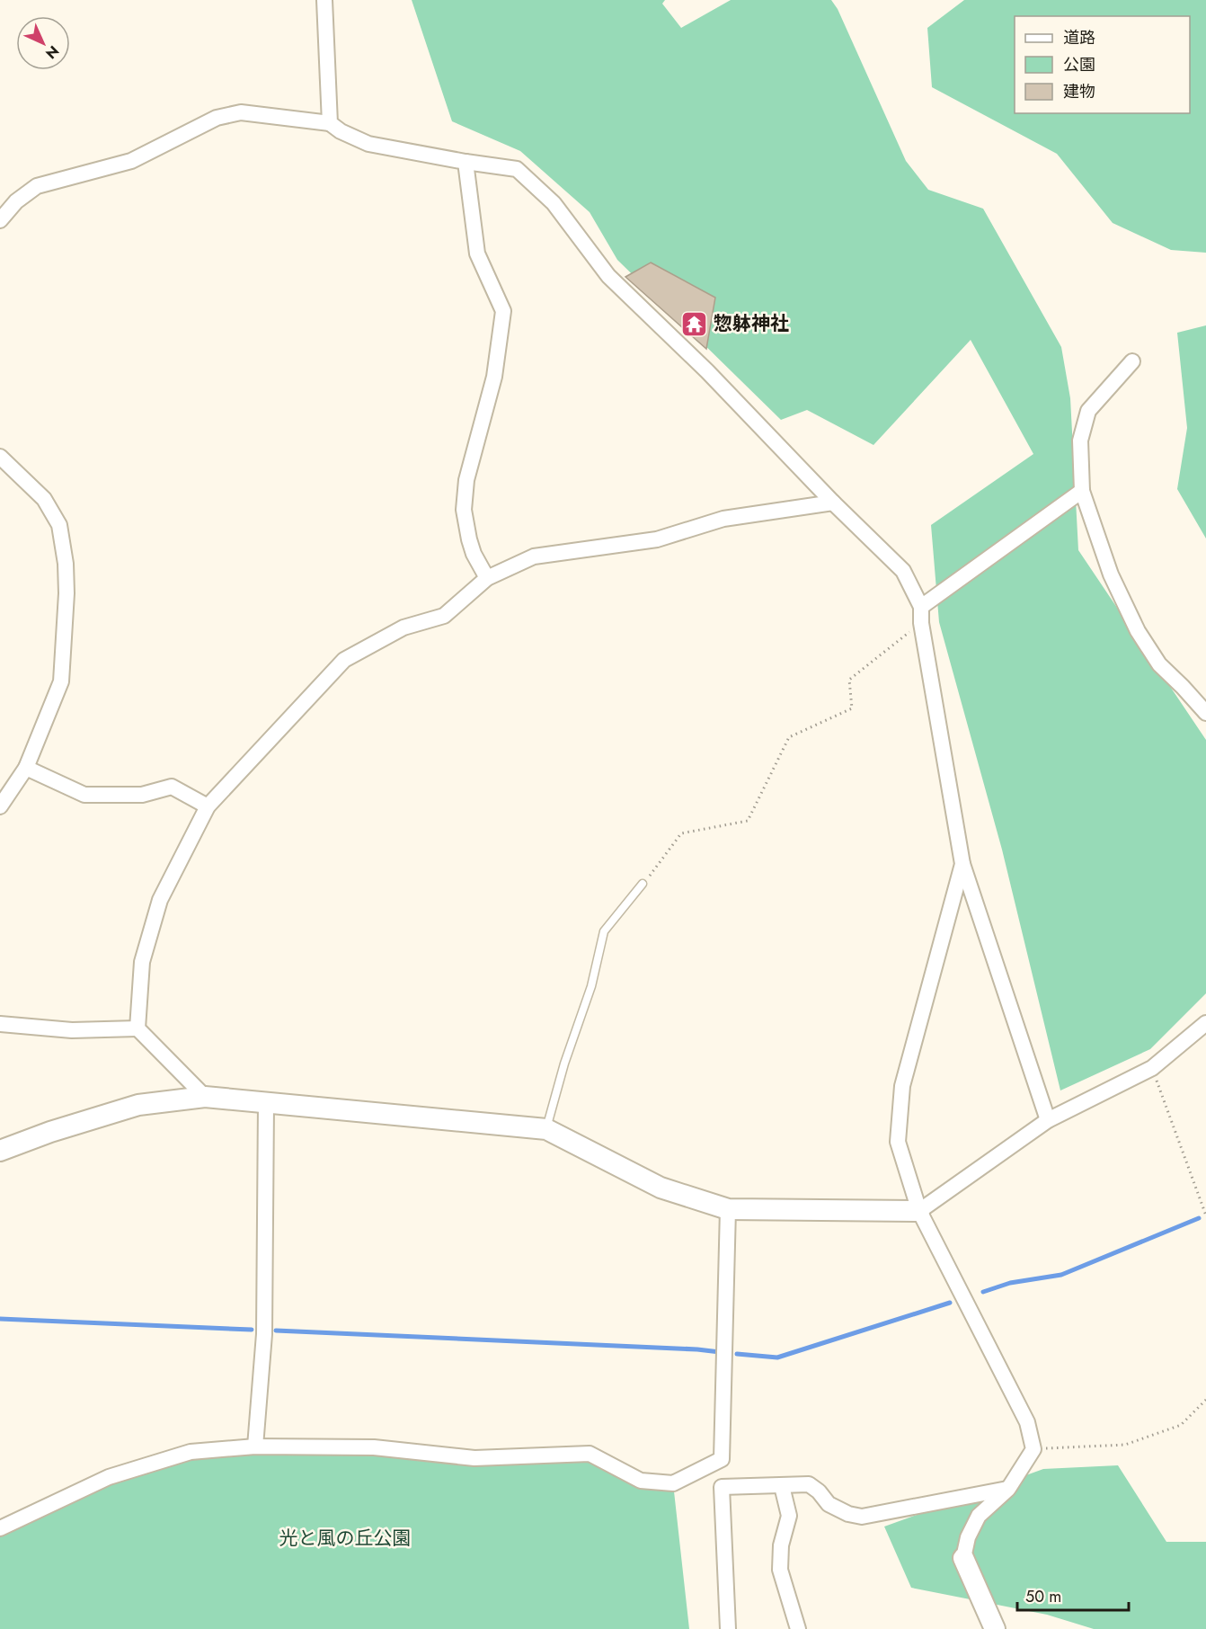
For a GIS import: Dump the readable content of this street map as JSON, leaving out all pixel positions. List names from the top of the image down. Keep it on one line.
{"parks":["光と風の丘公園"],"places":{"temple":["惣躰神社"]},"legend":["道路","公園","建物"],"scale_bar":"50 m","north":"bottom right"}
